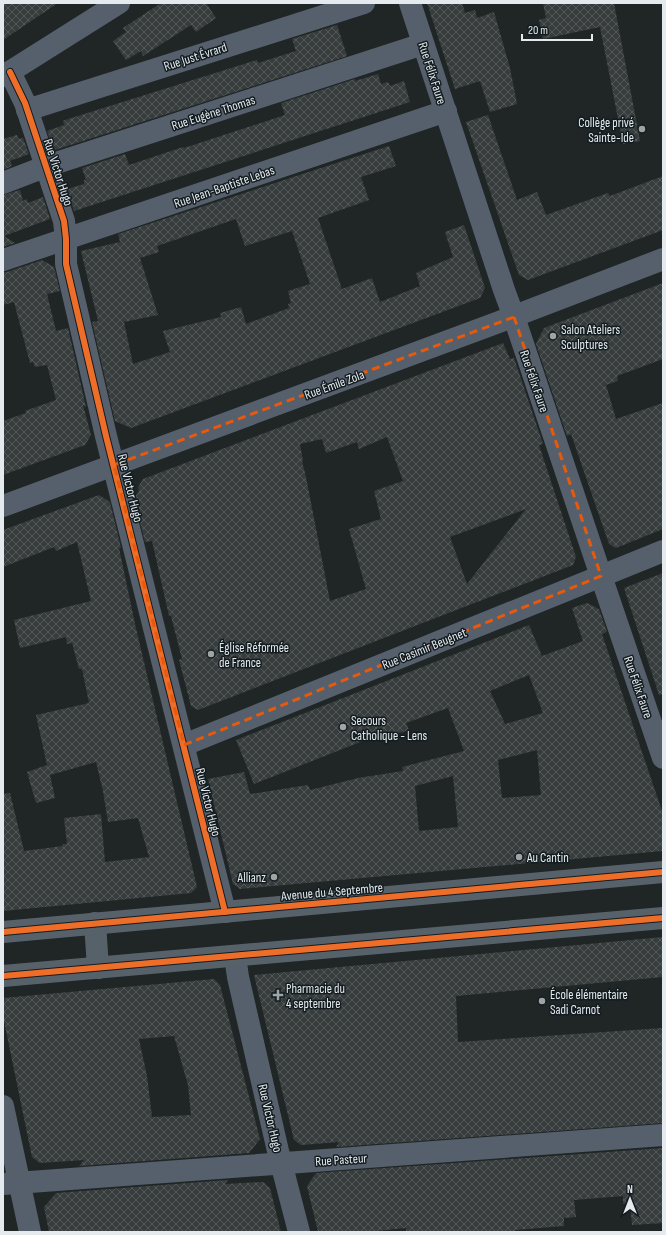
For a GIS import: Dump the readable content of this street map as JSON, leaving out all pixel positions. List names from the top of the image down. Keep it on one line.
{"streets":{"main road":["Avenue du 4 Septembre"],"street":["Rue Just Évrard","Rue Félix Faure","Rue Eugène Thomas","Rue Victor Hugo","Rue Jean-Baptiste Lebas","Rue Émile Zola","Rue Casimir Beugnet","Rue Pasteur"]},"crossings":[["Rue Just Évrard","Rue Victor Hugo"],["Rue Félix Faure","Rue Eugène Thomas"],["Rue Félix Faure","Rue Jean-Baptiste Lebas"],["Rue Félix Faure","Rue Émile Zola"],["Rue Félix Faure","Rue Casimir Beugnet"],["Rue Eugène Thomas","Rue Victor Hugo"],["Rue Victor Hugo","Rue Jean-Baptiste Lebas"],["Rue Victor Hugo","Rue Émile Zola"],["Rue Victor Hugo","Rue Casimir Beugnet"],["Rue Victor Hugo","Avenue du 4 Septembre"],["Rue Victor Hugo","Rue Pasteur"]],"places":{"other":["Collège privé Sainte-Ide","Salon Ateliers Sculptures","Église Réformée de France","Secours Catholique - Lens","Au Cantin","Allianz","École élémentaire Sadi Carnot"],"health":["Pharmacie du 4 septembre"]},"scale_bar":"20 m","north":"top"}
